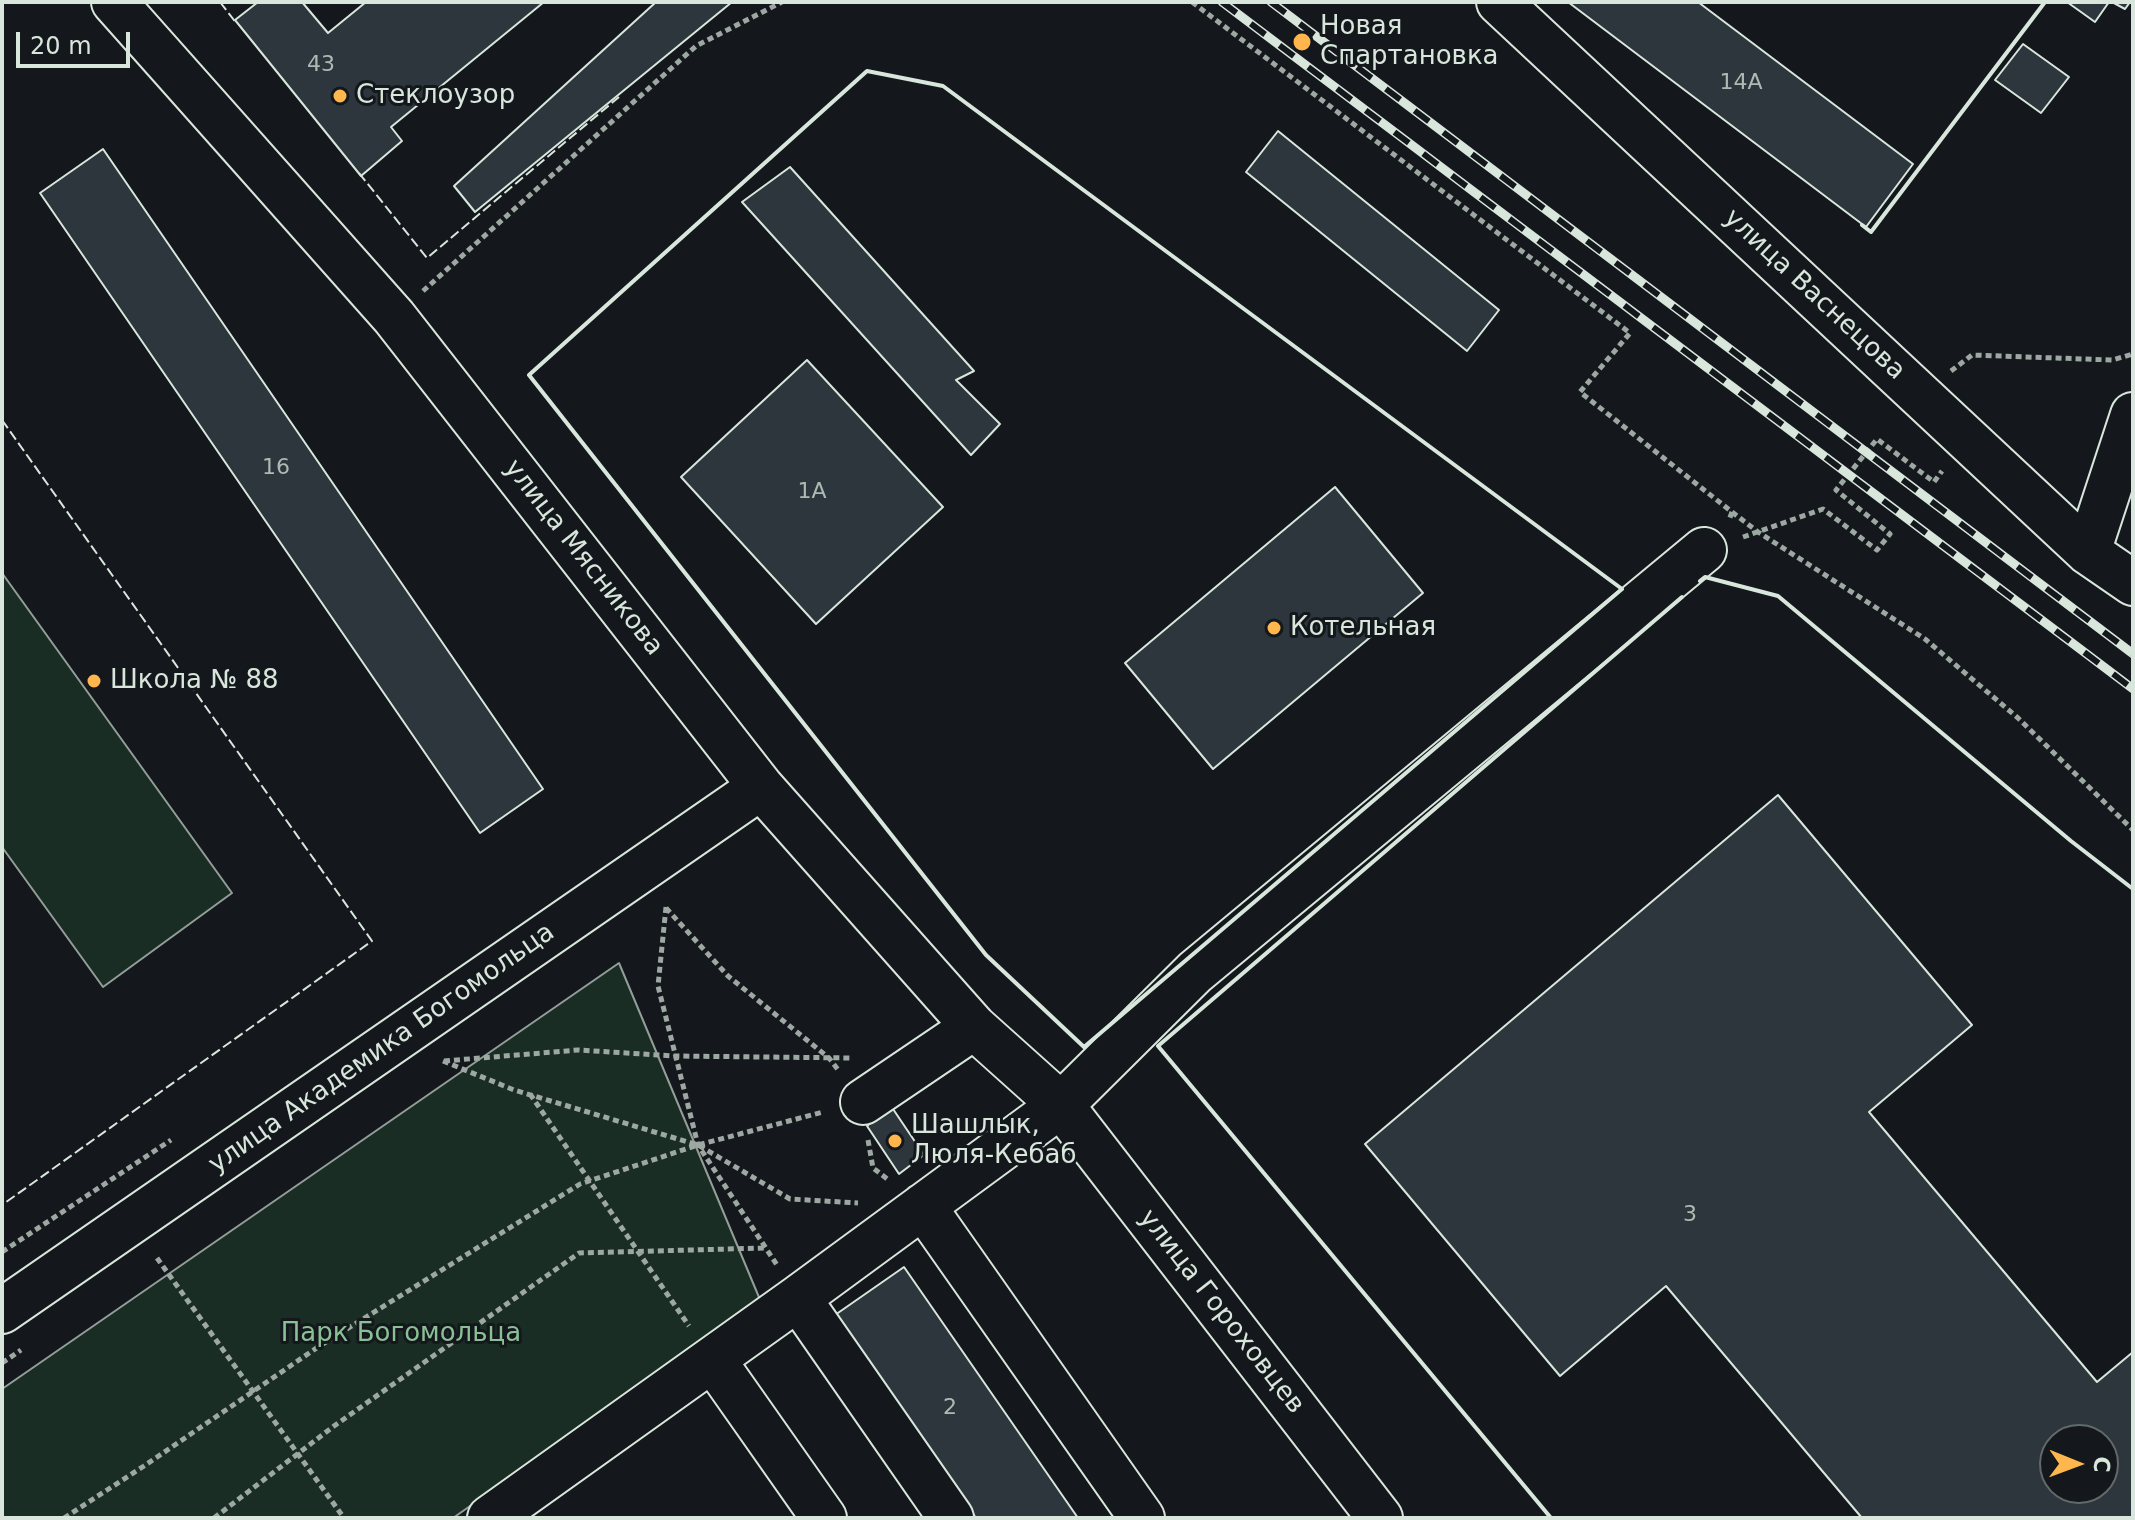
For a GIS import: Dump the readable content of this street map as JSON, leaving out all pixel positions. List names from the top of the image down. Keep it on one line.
{"streets":{"street":["улица Васнецова","улица Мясникова","улица Академика Богомольца","улица Гороховцев"]},"crossings":[["улица Мясникова","улица Академика Богомольца"],["улица Мясникова","улица Гороховцев"]],"parks":["Парк Богомольца"],"places":["Новая Спартановка","Стеклоузор","Котельная","Школа № 88","Шашлык, Люля-Кебаб"],"house_numbers":["43","14А","16","1А","3","2"],"scale_bar":"20 m","north":"right"}
